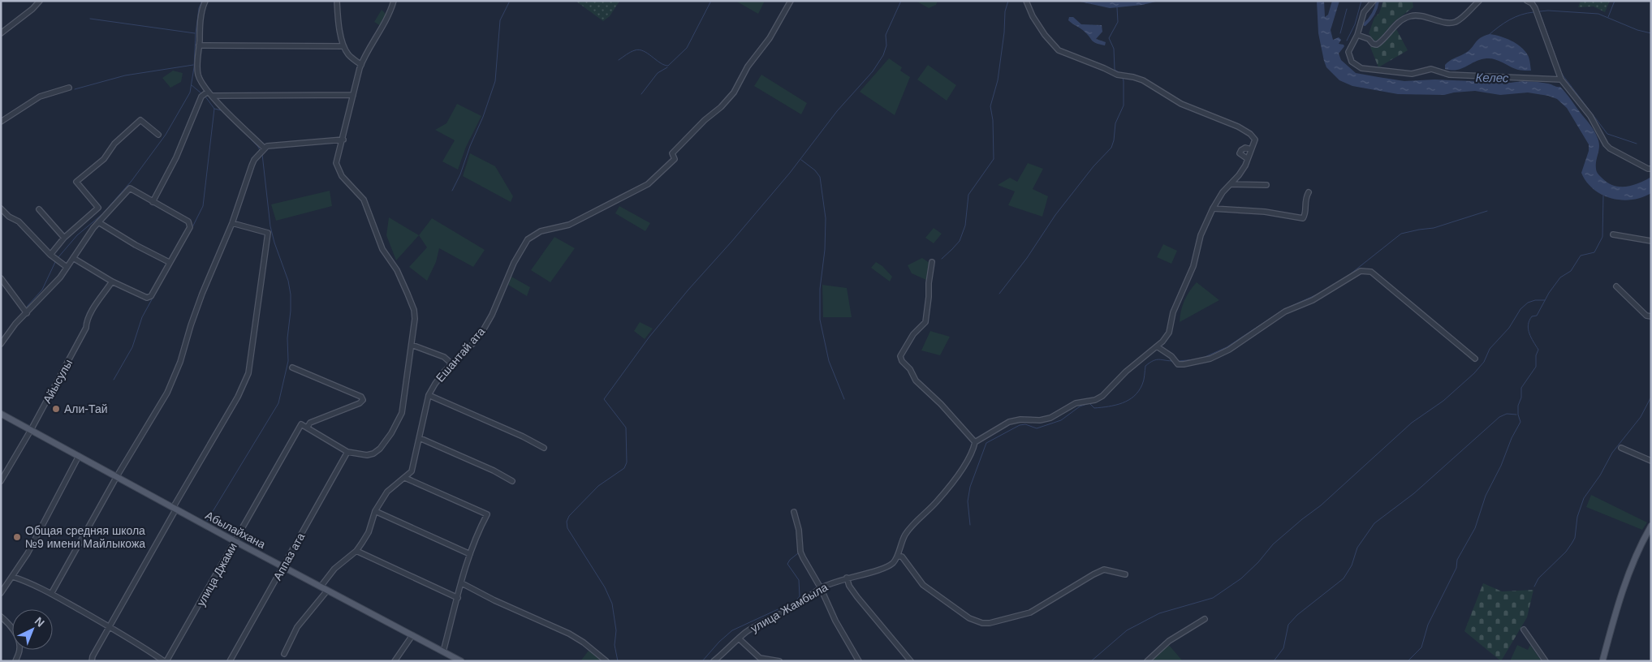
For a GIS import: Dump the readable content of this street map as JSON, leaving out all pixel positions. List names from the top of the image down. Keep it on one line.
{"streets":{"main road":["Абылайхана"],"street":["Ешантай ата","Айысулы","Аппаз ата","улица Джами","улица Жамбыла"]},"crossings":[["Ешантай ата","Абылайхана"],["Айысулы","Абылайхана"],["Абылайхана","Аппаз ата"],["Абылайхана","улица Джами"]],"water":["Келес"],"places":["Али-Тай","Общая средняя школа №9 имени Майлыкожа"],"north":"top right"}
